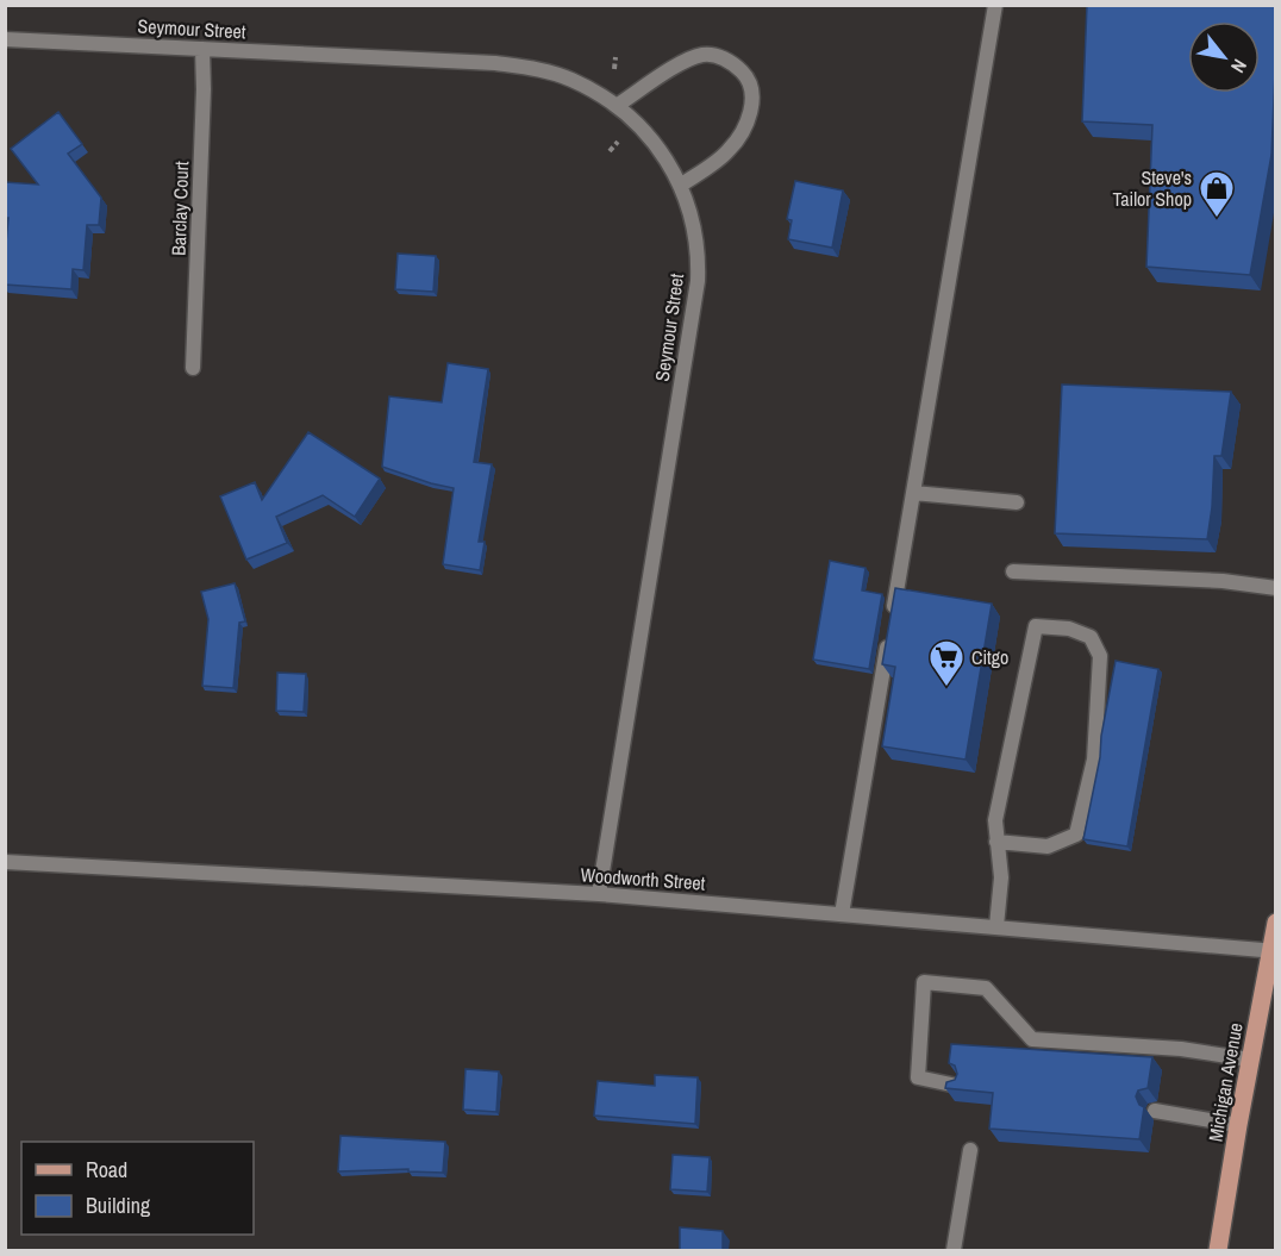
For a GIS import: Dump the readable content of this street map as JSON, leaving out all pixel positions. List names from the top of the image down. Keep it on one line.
{"streets":{"main road":["Michigan Avenue"],"street":["Seymour Street","Barclay Court","Woodworth Street"]},"crossings":[["Seymour Street","Barclay Court"],["Seymour Street","Woodworth Street"],["Woodworth Street","Michigan Avenue"]],"places":{"shop":["Steve's Tailor Shop"],"supermarket":["Citgo"]},"legend":["Road","Building"],"north":"bottom right"}
